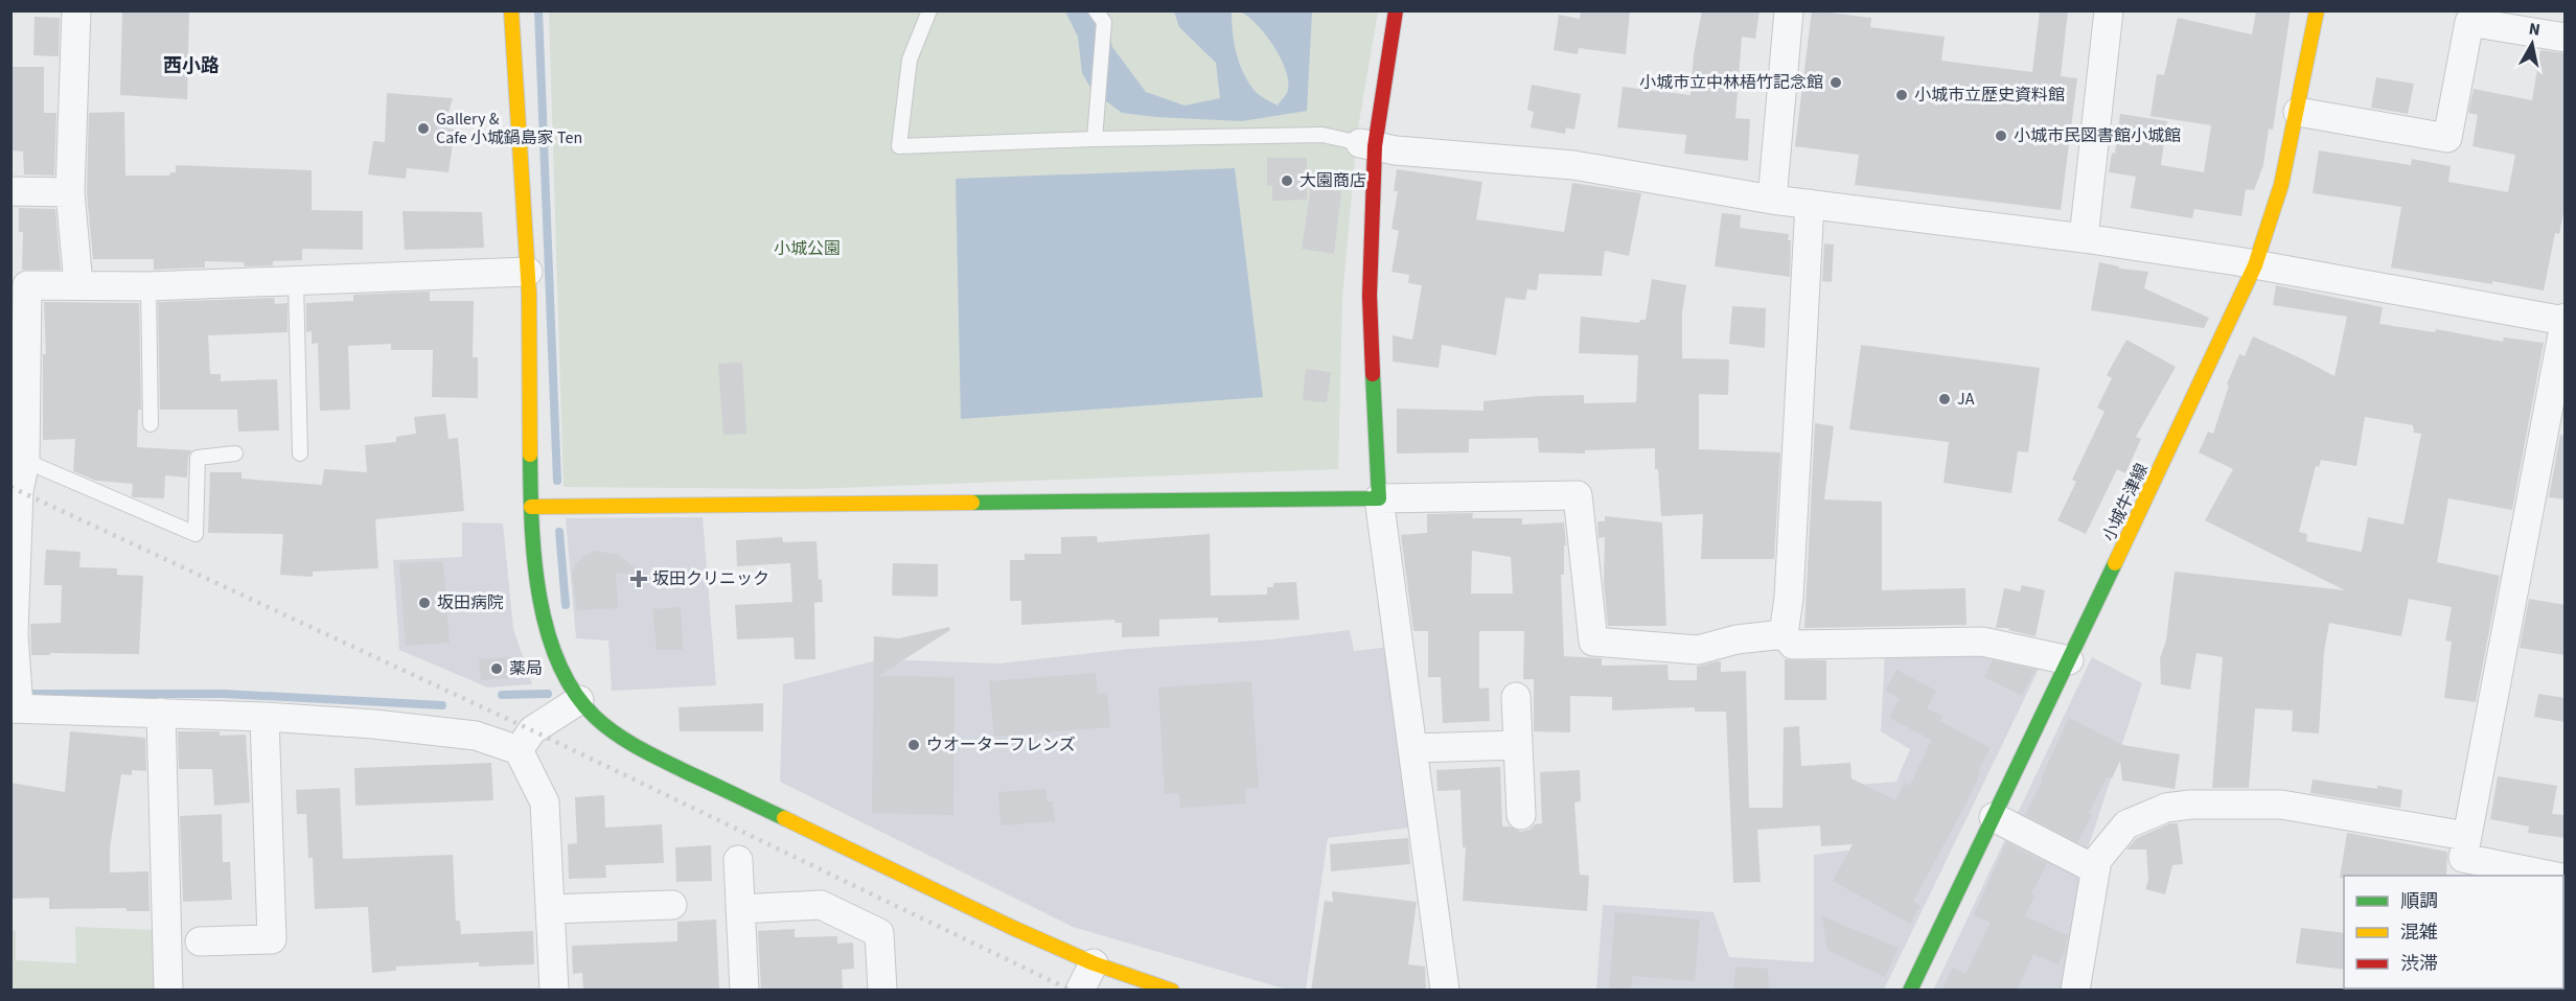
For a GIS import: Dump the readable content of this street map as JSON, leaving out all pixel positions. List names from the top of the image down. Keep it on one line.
{"streets":{"street":["小城牛津線"]},"districts":["西小路"],"parks":["小城公園"],"places":{"other":["小城市立中林梧竹記念館","小城市立歴史資料館","Gallery & Cafe 小城鍋島家 Ten","小城市民図書館小城館","大園商店","JA","坂田病院","薬局","ウオーターフレンズ"],"health":["坂田クリニック"]},"legend":["順調","混雑","渋滞"],"north":"top"}
